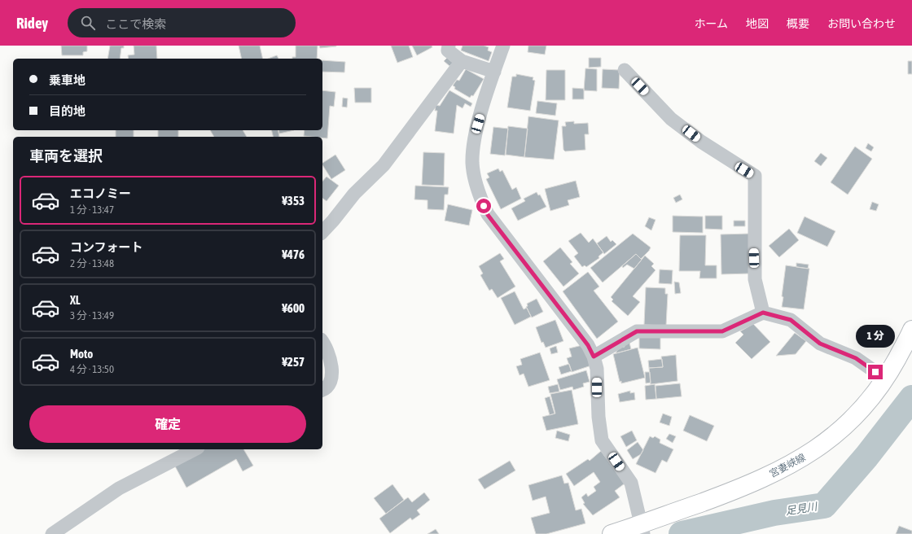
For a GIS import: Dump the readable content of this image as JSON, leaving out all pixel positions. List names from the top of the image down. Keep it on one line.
{"streets":{"main road":["宮妻峡線"]},"water":["足見川"],"page":{"header":"Ridey","search":"ここで検索","nav":["ホーム","地図","概要","お問い合わせ"],"banner":["乗車地","目的地"],"heading":"車両を選択","list":[{"name":"エコノミー","note":"1 分 · 13:47","value":"¥353"},{"name":"コンフォート","note":"2 分 · 13:48","value":"¥476"},{"name":"XL","note":"3 分 · 13:49","value":"¥600"},{"name":"Moto","note":"4 分 · 13:50","value":"¥257"}],"bubble":"1 分","buttons":"確定"}}
